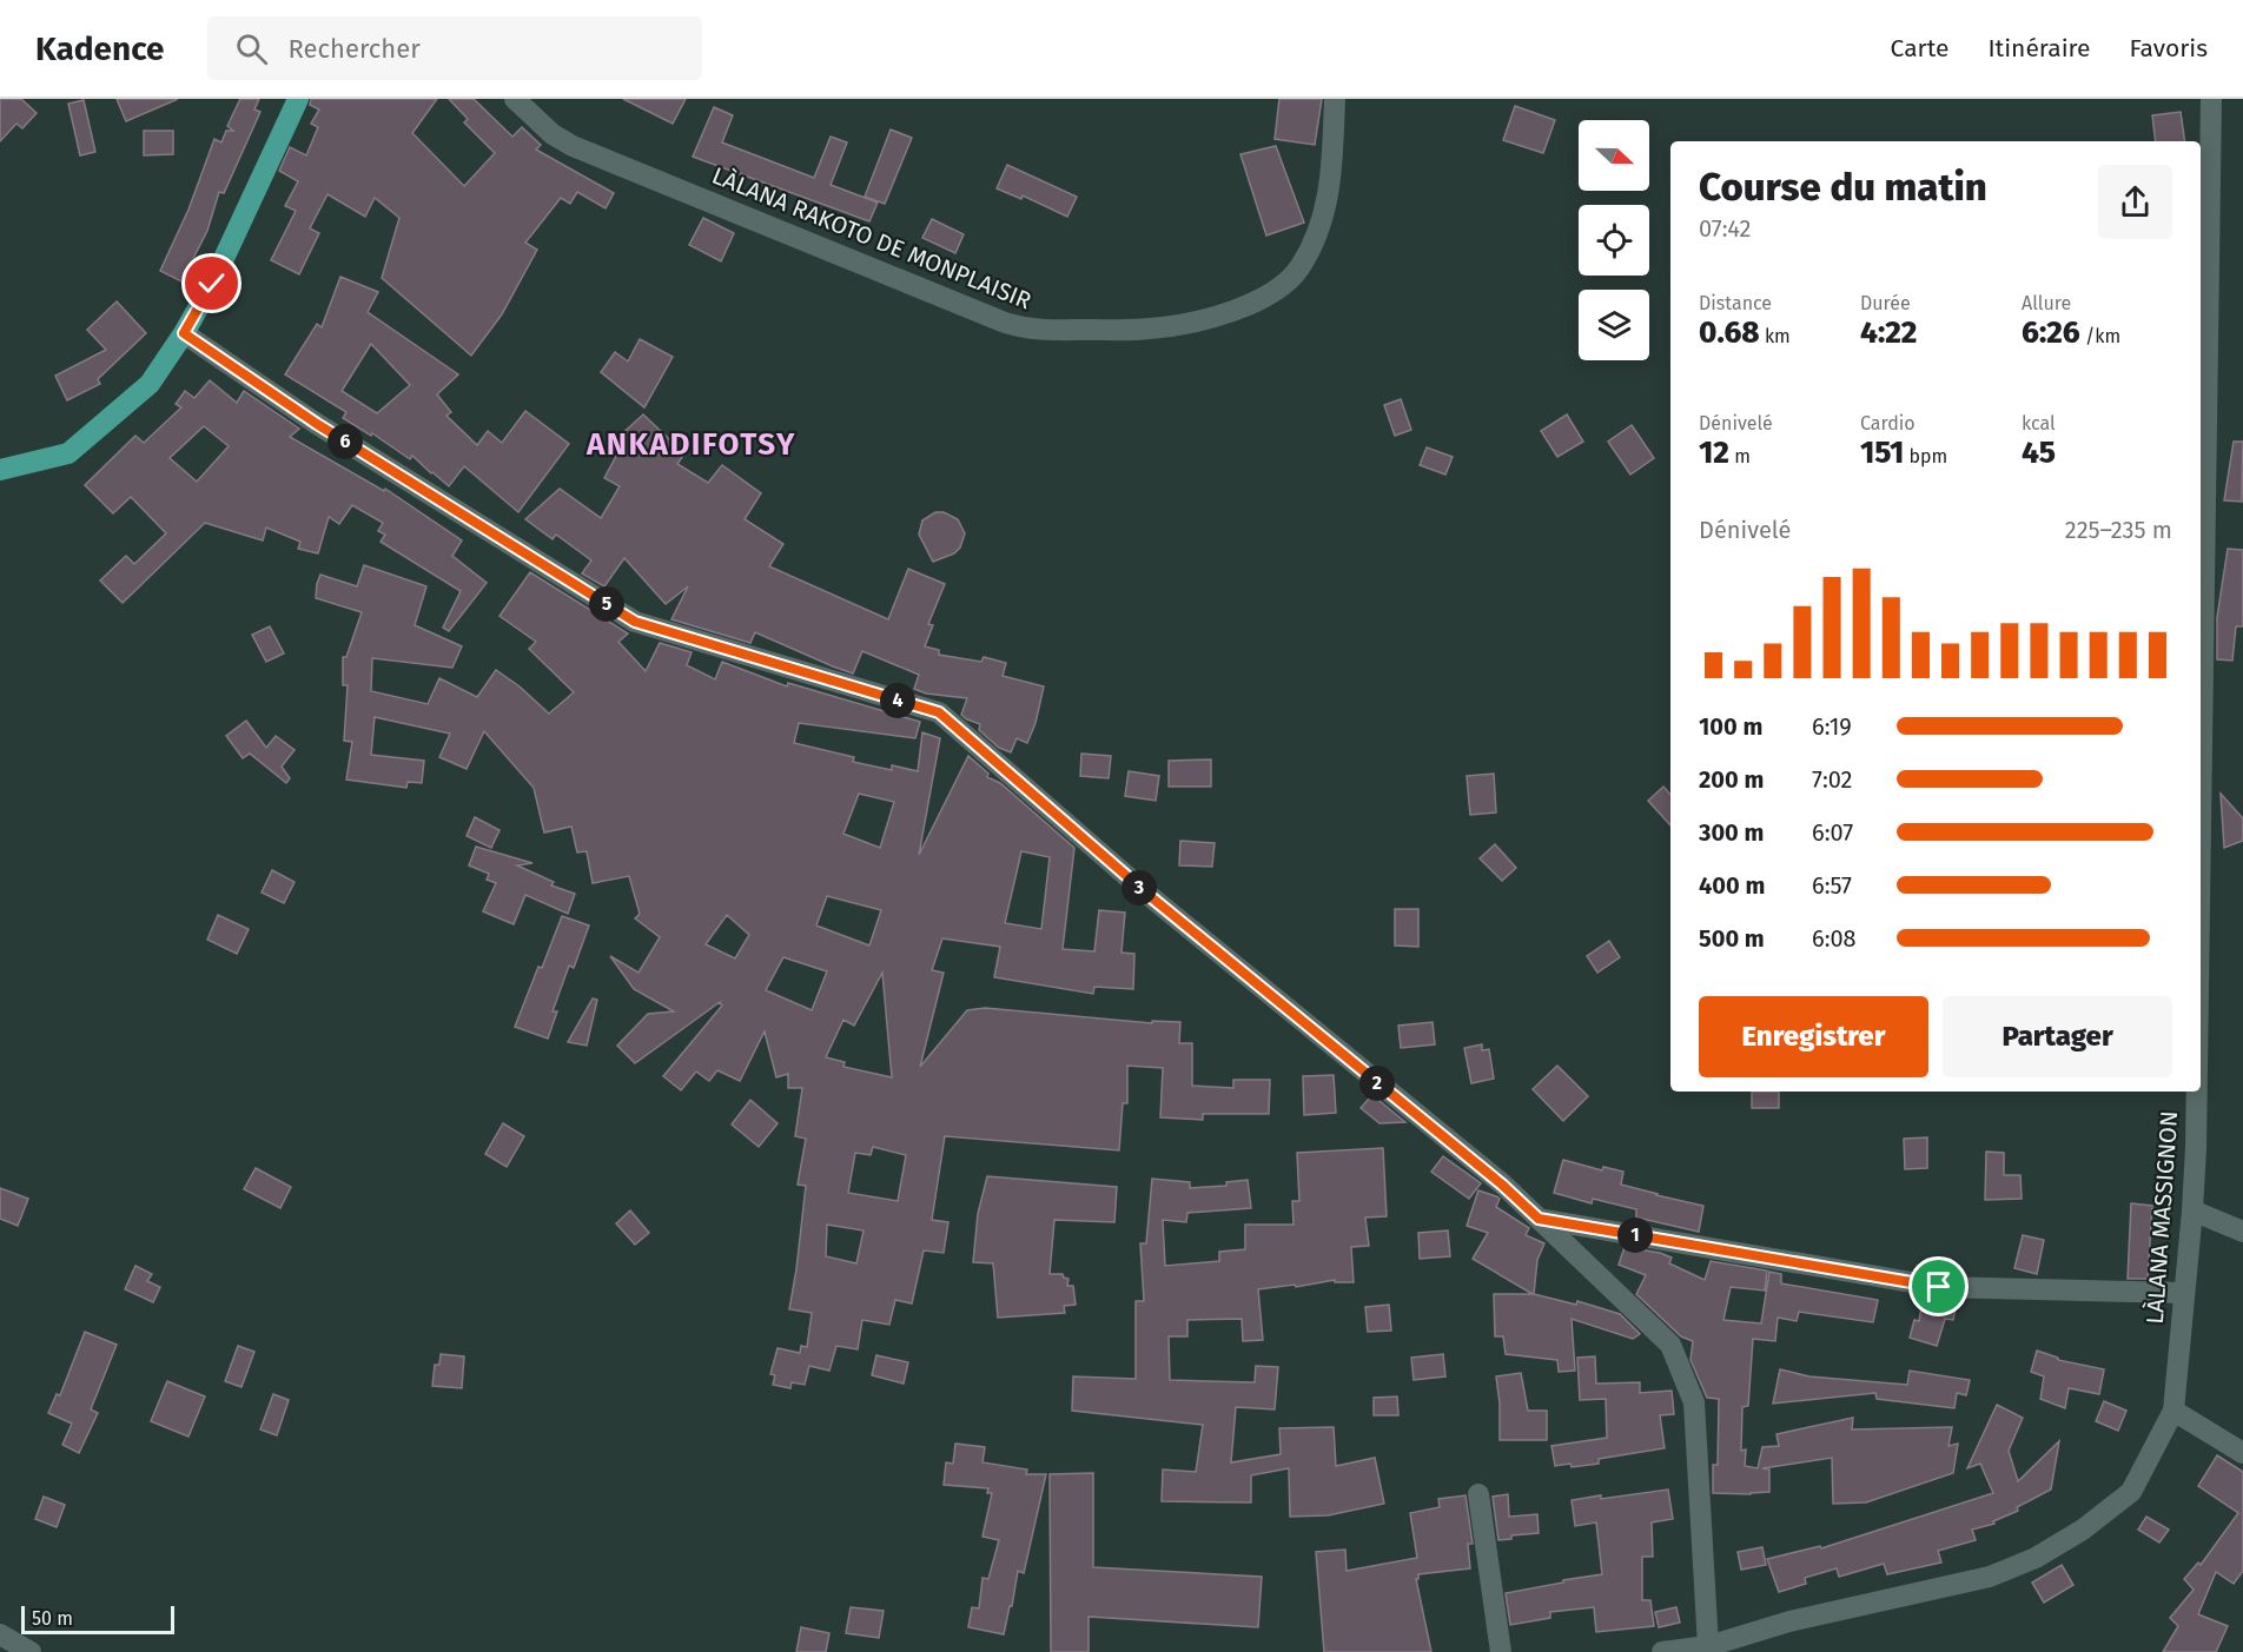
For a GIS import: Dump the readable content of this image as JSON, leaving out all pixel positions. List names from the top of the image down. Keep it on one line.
{"streets":{"street":["LÀLANA RAKOTO DE MONPLAISIR","LÀLANA MASSIGNON"]},"districts":["ANKADIFOTSY"],"scale_bar":"50 m","north":"right","page":{"header":"Kadence","search":"Rechercher","nav":["Carte","Itinéraire","Favoris"],"heading":["Course du matin","07:42"],"stats":[["Distance","0.68 km"],["Durée","4:22"],["Allure","6:26 /km"],["Dénivelé","12 m"],["Cardio","151 bpm"],["kcal","45"]],"pins":["6","5","4","3","2","1"],"chart":["Dénivelé","225–235 m"],"list":[{"name":"100 m","note":"6:19"},{"name":"200 m","note":"7:02"},{"name":"300 m","note":"6:07"},{"name":"400 m","note":"6:57"},{"name":"500 m","note":"6:08"}],"buttons":["Enregistrer","Partager"],"scale":"50 m"}}
